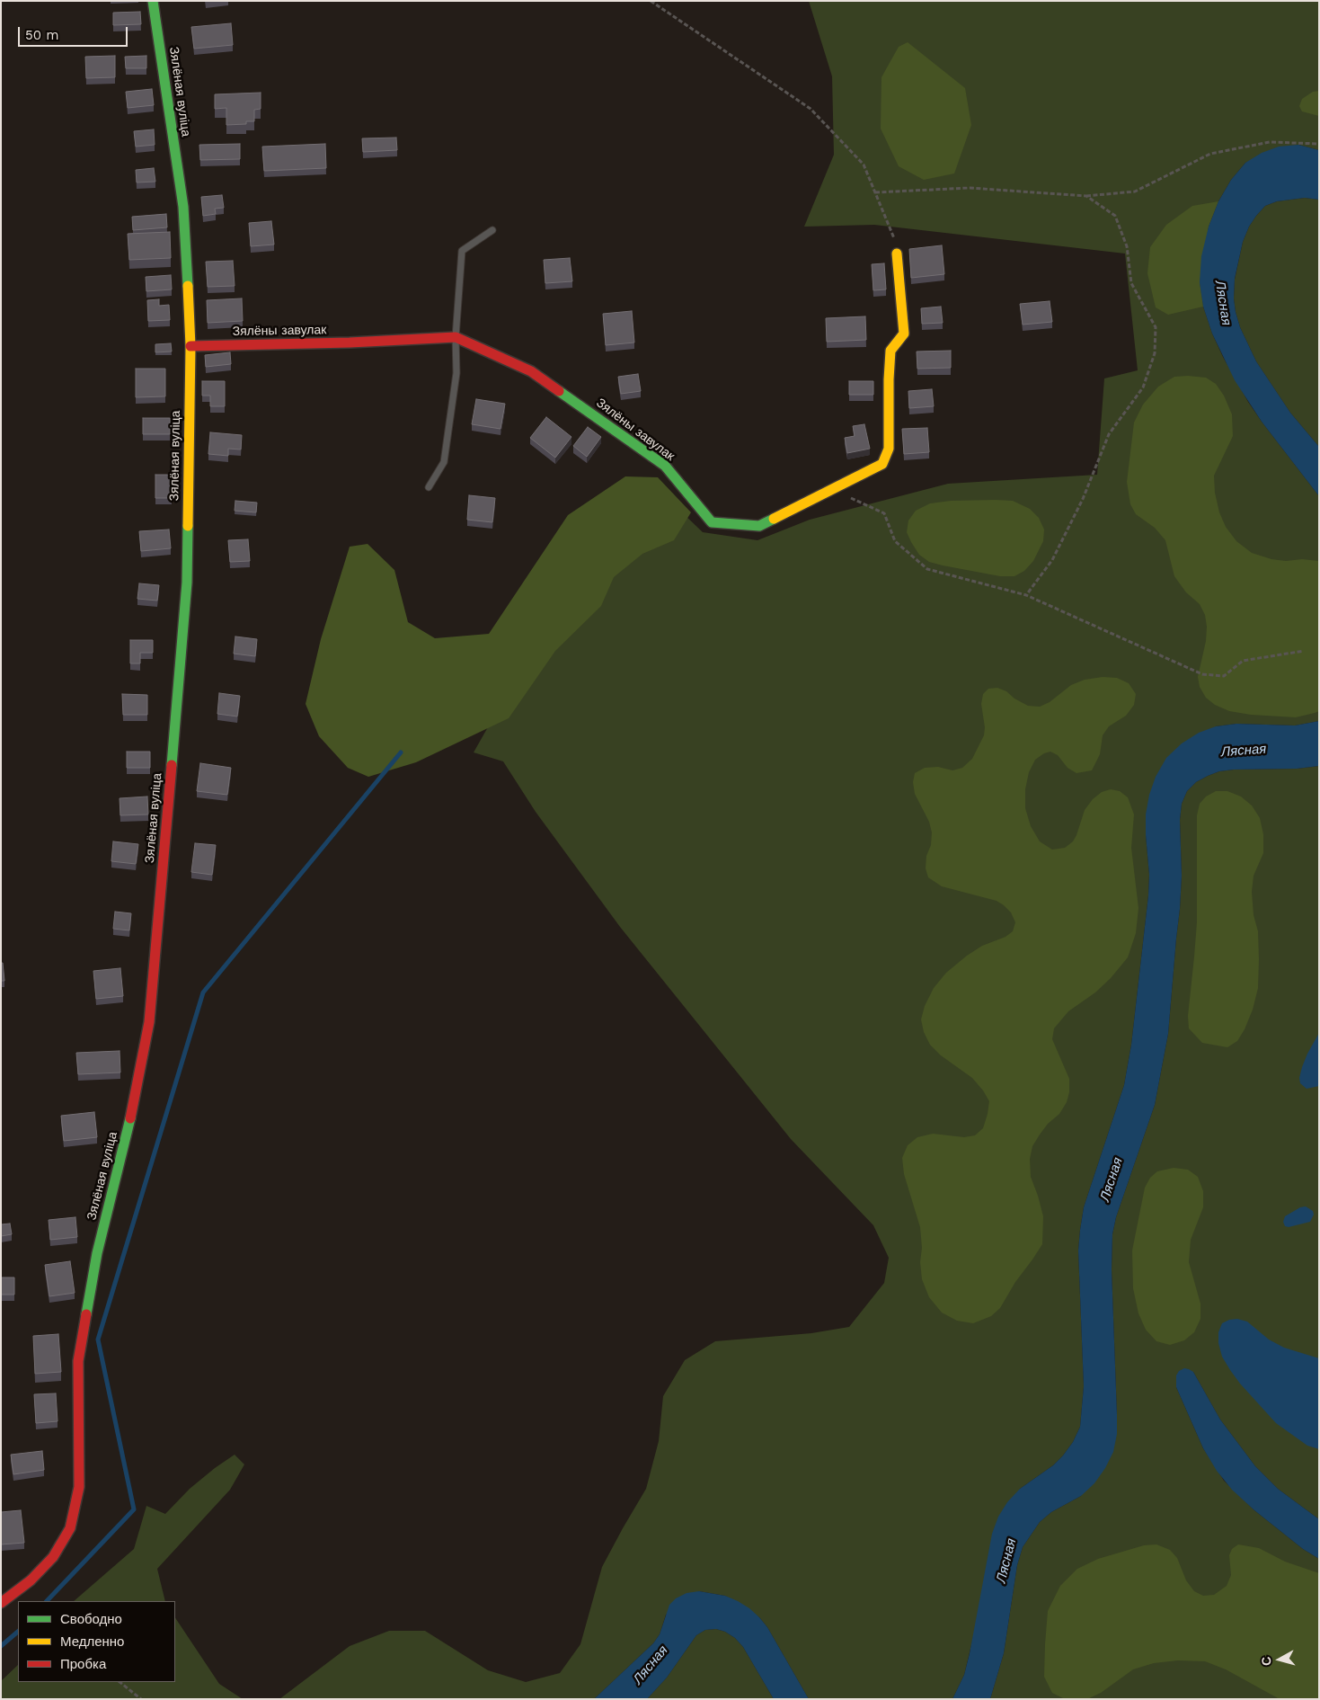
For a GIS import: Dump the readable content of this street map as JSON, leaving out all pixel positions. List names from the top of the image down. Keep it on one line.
{"streets":{"street":["Зялёная вуліца","Зялёны завулак"]},"crossings":[["Зялёная вуліца","Зялёны завулак"]],"water":["Лясная"],"legend":["Свободно","Медленно","Пробка"],"scale_bar":"50 m","north":"left"}
